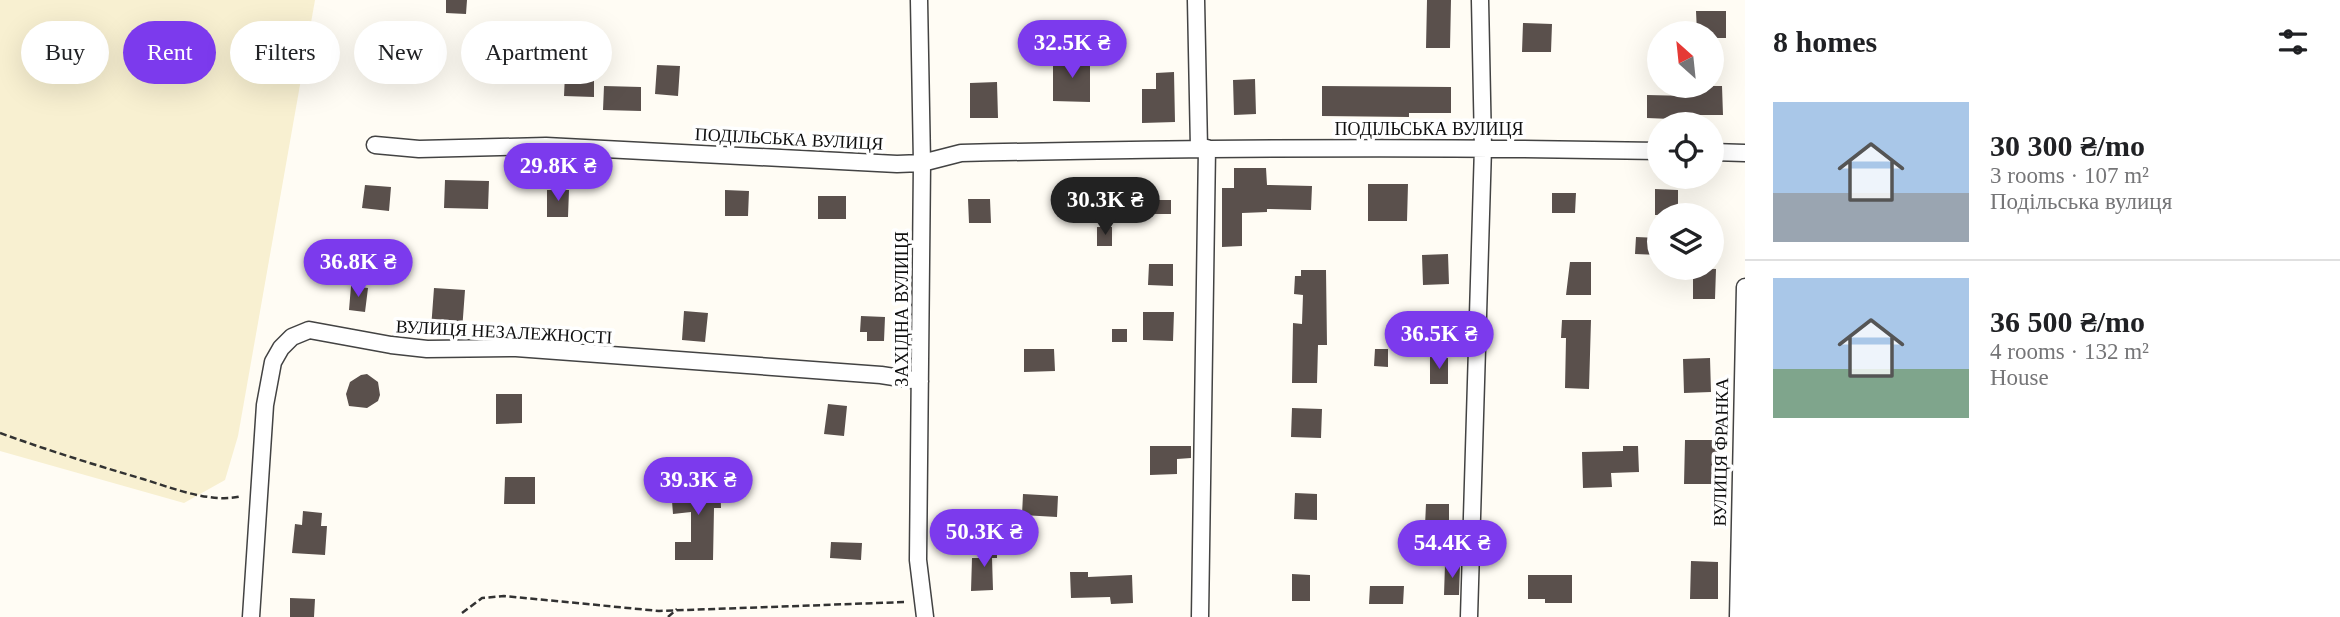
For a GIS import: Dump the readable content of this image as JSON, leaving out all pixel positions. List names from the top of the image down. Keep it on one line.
{"streets":{"street":["ПОДІЛЬСЬКА ВУЛИЦЯ","ЗАХІДНА ВУЛИЦЯ","ВУЛИЦЯ НЕЗАЛЕЖНОСТІ","ВУЛИЦЯ ФРАНКА"]},"crossings":[["ПОДІЛЬСЬКА ВУЛИЦЯ","ЗАХІДНА ВУЛИЦЯ"],["ЗАХІДНА ВУЛИЦЯ","ВУЛИЦЯ НЕЗАЛЕЖНОСТІ"]],"north":"top left","page":{"heading":"8 homes","price":["32.5K ₴","29.8K ₴","30.3K ₴","36.8K ₴","36.5K ₴","39.3K ₴","50.3K ₴","54.4K ₴"],"chip":["Buy","Rent","Filters","New","Apartment"],"list":[{"name":"30 300 ₴/mo","note":"3 rooms · 107 m² · Подільська вулиця"},{"name":"36 500 ₴/mo","note":"4 rooms · 132 m² · House"}]}}
